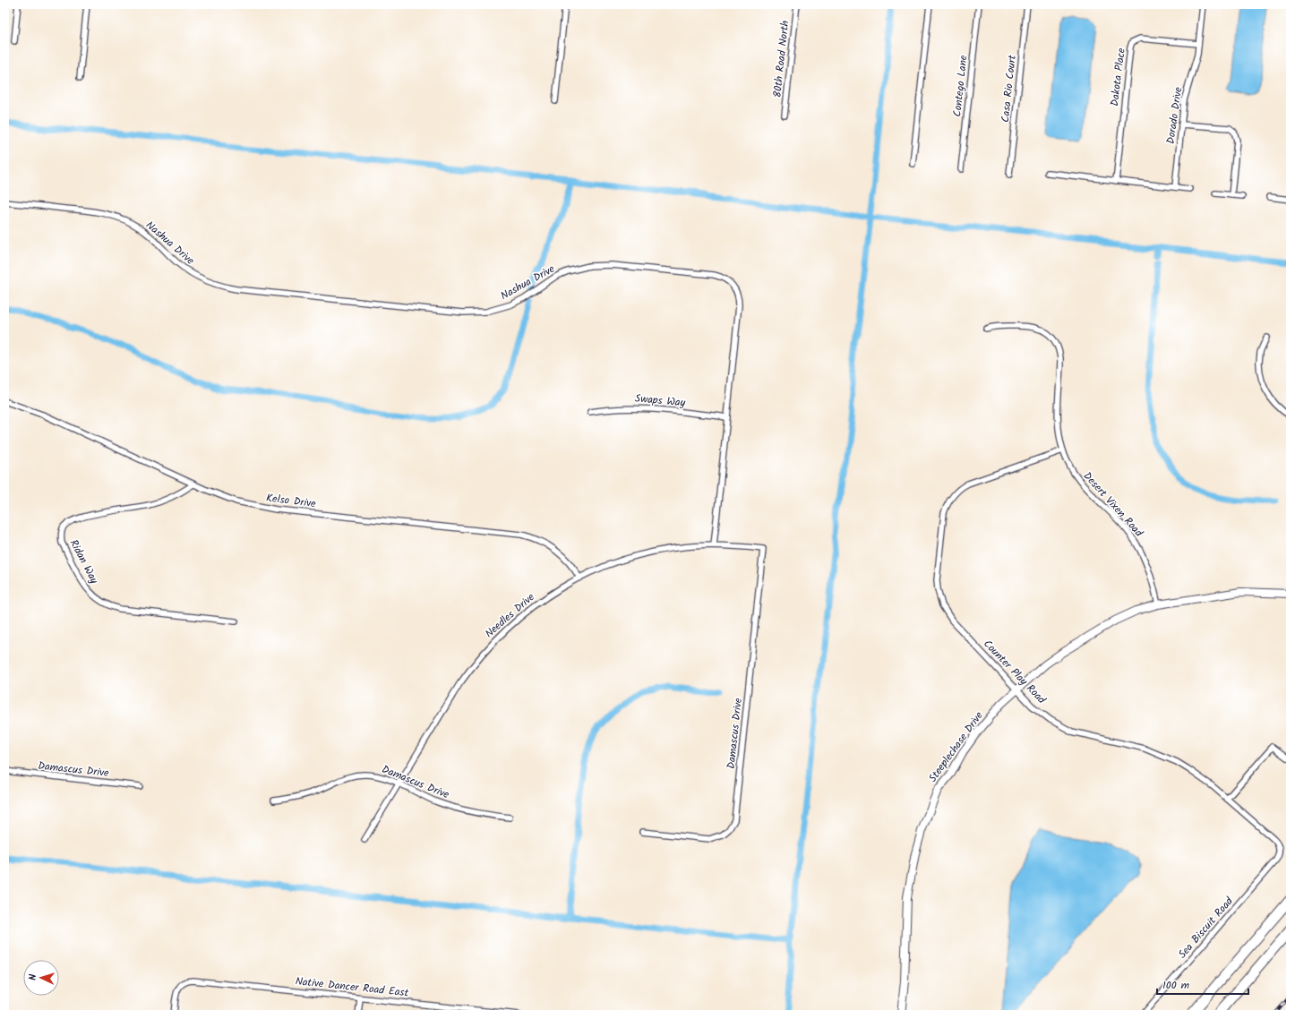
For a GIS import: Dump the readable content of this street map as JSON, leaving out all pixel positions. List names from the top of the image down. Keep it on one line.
{"streets":{"street":["80th Road North","Dakota Place","Contego Lane","Casa Rio Court","Dorado Drive","Nashua Drive","Swaps Way","Kelso Drive","Desert Vixen Road","Ridan Way","Needles Drive","Counter Play Road","Damascus Drive","Steeplechase Drive","Sea Biscuit Road","Native Dancer Road East"]},"crossings":[["Dakota Place","Dorado Drive"],["Nashua Drive","Swaps Way"],["Nashua Drive","Needles Drive"],["Kelso Drive","Ridan Way"],["Kelso Drive","Needles Drive"],["Desert Vixen Road","Counter Play Road"],["Desert Vixen Road","Steeplechase Drive"],["Needles Drive","Damascus Drive"],["Counter Play Road","Steeplechase Drive"],["Counter Play Road","Sea Biscuit Road"]],"scale_bar":"100 m","north":"left"}
